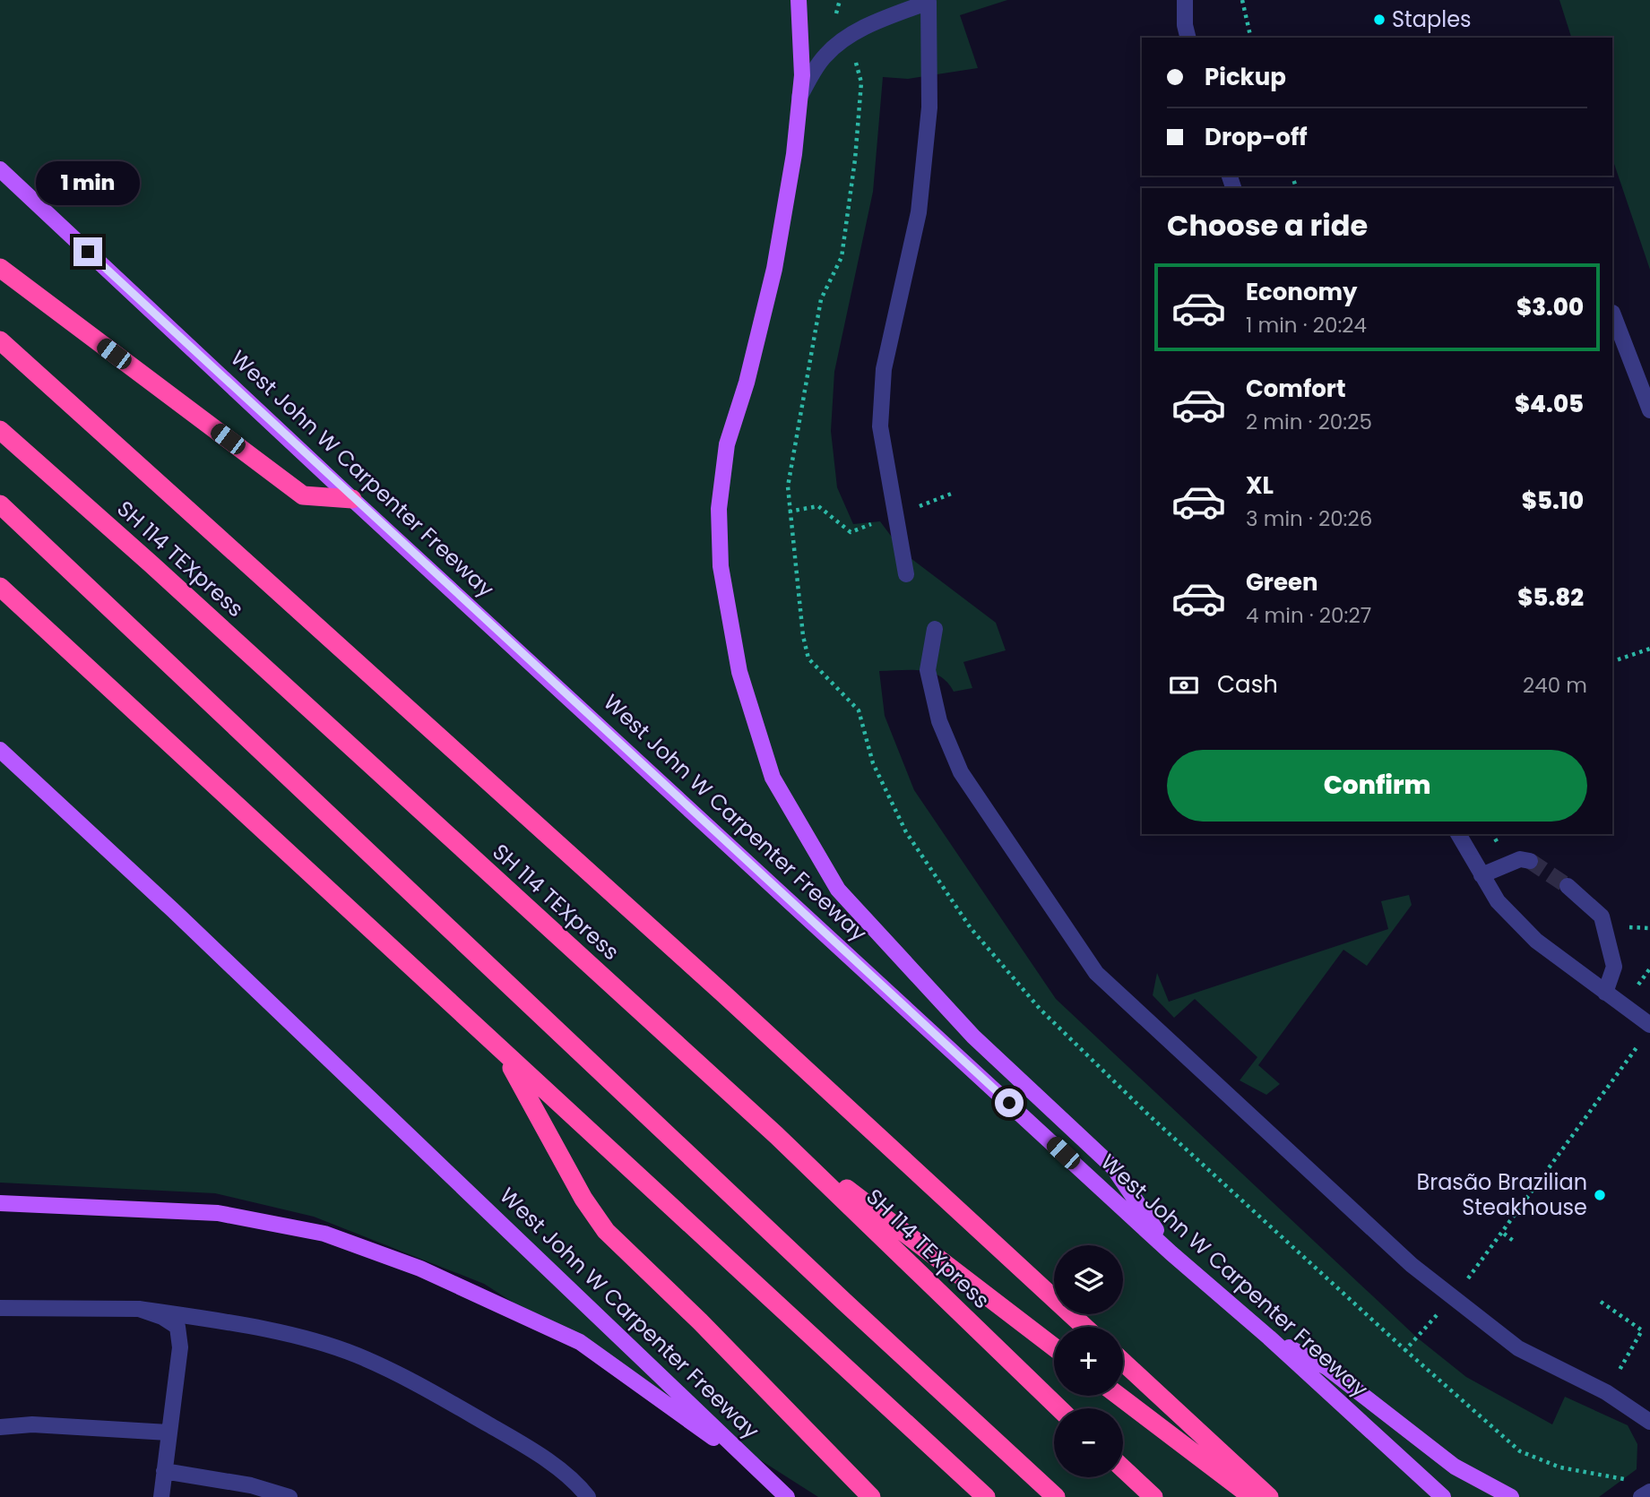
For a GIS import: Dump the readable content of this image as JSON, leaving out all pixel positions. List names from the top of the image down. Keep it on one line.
{"streets":{"highway":["SH 114 TEXpress"],"main road":["West John W Carpenter Freeway"]},"places":["Staples","Brasão Brazilian Steakhouse"],"page":{"banner":["Pickup","Drop-off"],"bubble":"1 min","heading":"Choose a ride","list":[{"name":"Economy","note":"1 min · 20:24","value":"$3.00"},{"name":"Comfort","note":"2 min · 20:25","value":"$4.05"},{"name":"XL","note":"3 min · 20:26","value":"$5.10"},{"name":"Green","note":"4 min · 20:27","value":"$5.82"}],"pay":["Cash","240 m"],"buttons":"Confirm","map_buttons":["+","−"]}}
